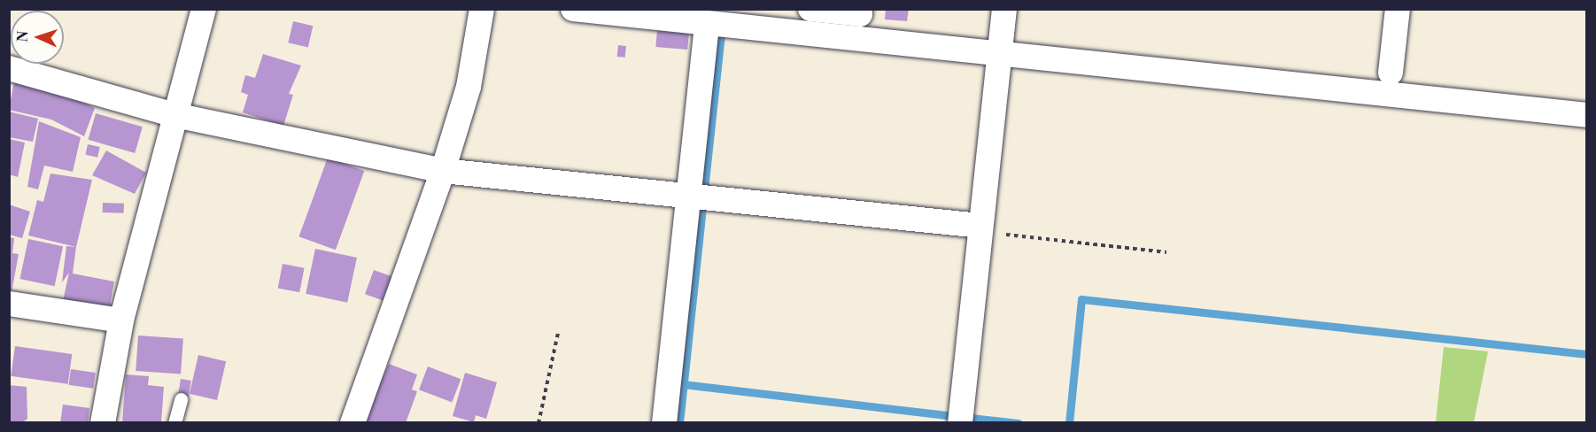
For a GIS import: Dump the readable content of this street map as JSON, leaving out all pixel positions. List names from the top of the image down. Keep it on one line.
{"north":"left"}
